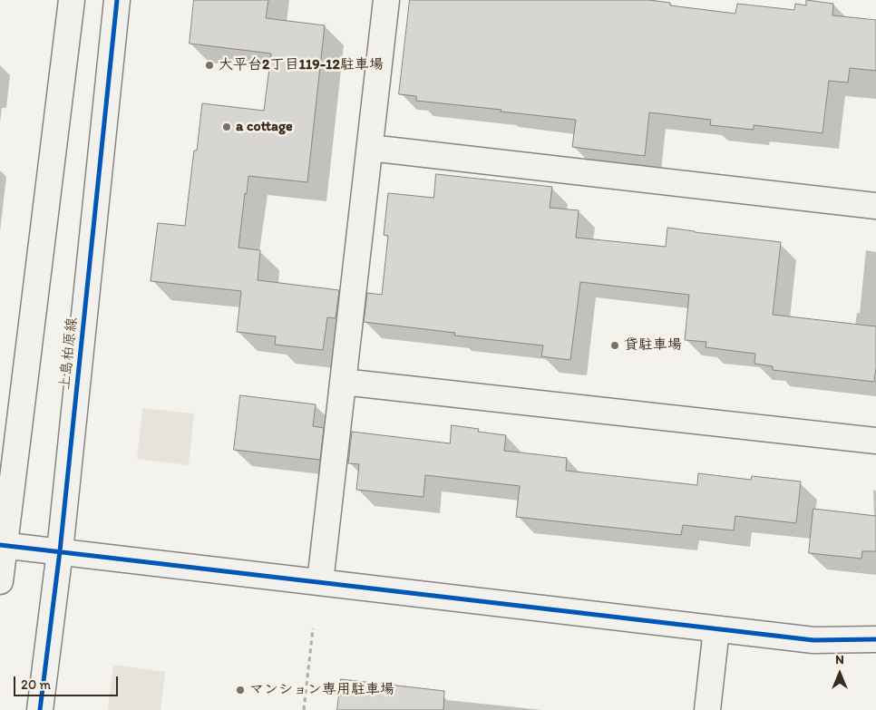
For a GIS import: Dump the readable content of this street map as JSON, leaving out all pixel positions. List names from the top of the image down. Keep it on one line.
{"streets":{"street":["上島柏原線"]},"places":["大平台2丁目119-12駐車場","a cottage","貸駐車場","マンション専用駐車場"],"scale_bar":"20 m","north":"top"}
